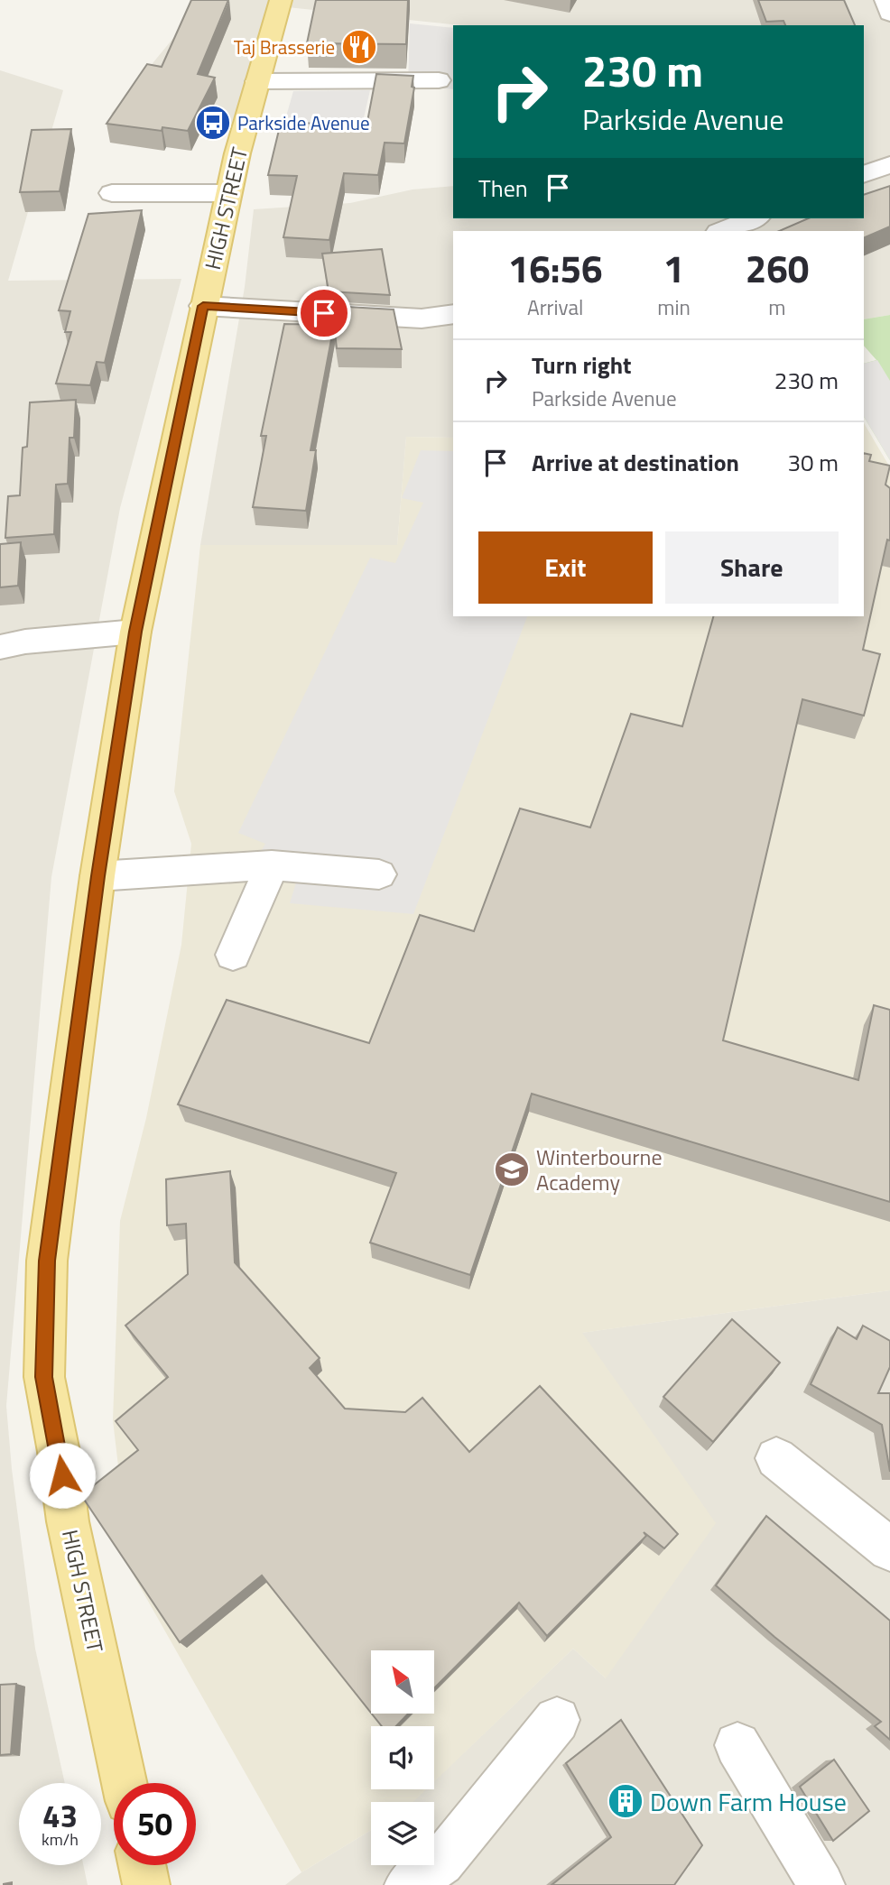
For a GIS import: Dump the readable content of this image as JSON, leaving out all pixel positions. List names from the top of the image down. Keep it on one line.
{"streets":{"main road":["HIGH STREET"]},"places":{"restaurant":["Taj Brasserie"],"bus stop":["Parkside Avenue"],"school or university":["Winterbourne Academy"],"building":["Down Farm House"]},"north":"top left","page":{"turn":["230 m","Parkside Avenue"],"then":"Then","eta":["16:56","Arrival","1","min","260","m"],"list":[{"name":"Turn right","note":"Parkside Avenue","value":"230 m"},{"name":"Arrive at destination","value":"30 m"}],"buttons":["Exit","Share"],"speed":"43 km/h","limit":"50"}}
